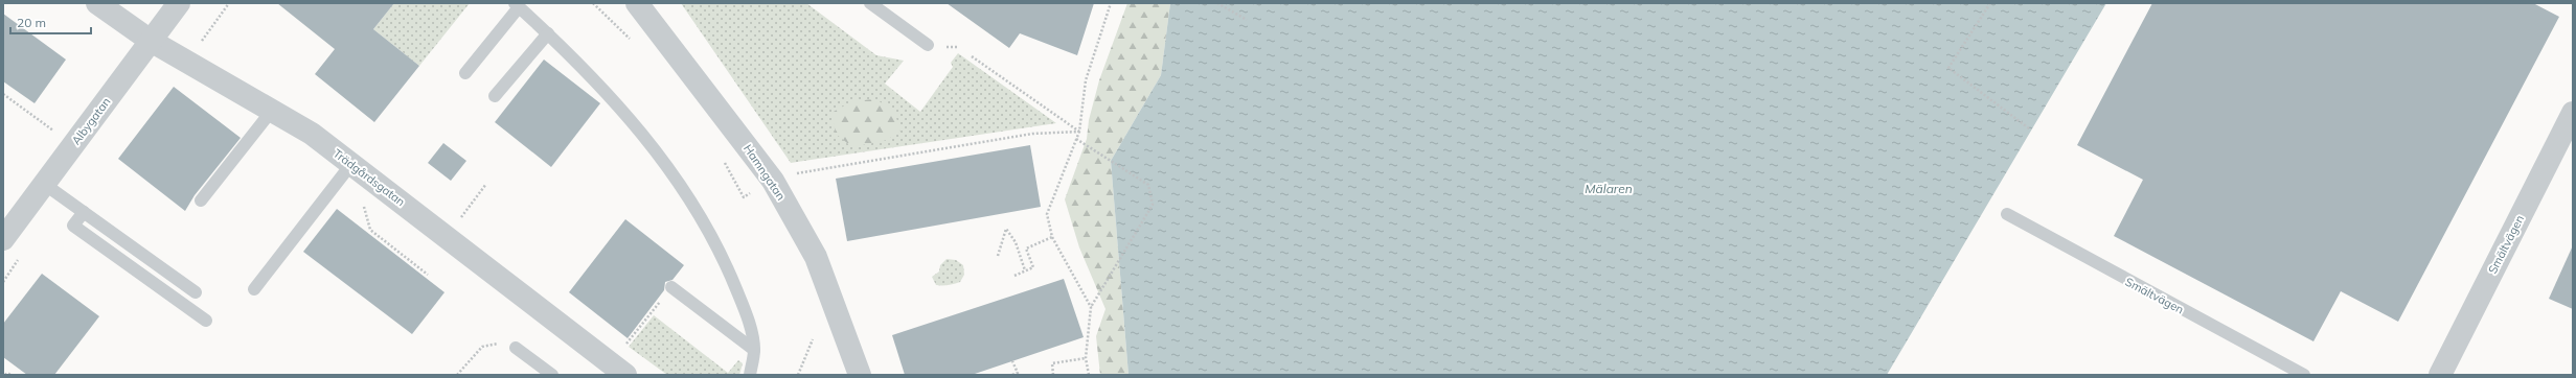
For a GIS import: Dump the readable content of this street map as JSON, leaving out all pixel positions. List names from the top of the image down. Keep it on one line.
{"streets":{"street":["Albygatan","Hamngatan","Trädgårdsgatan","Smältvägen"]},"crossings":[["Albygatan","Trädgårdsgatan"]],"water":["Mälaren"],"scale_bar":"20 m"}
